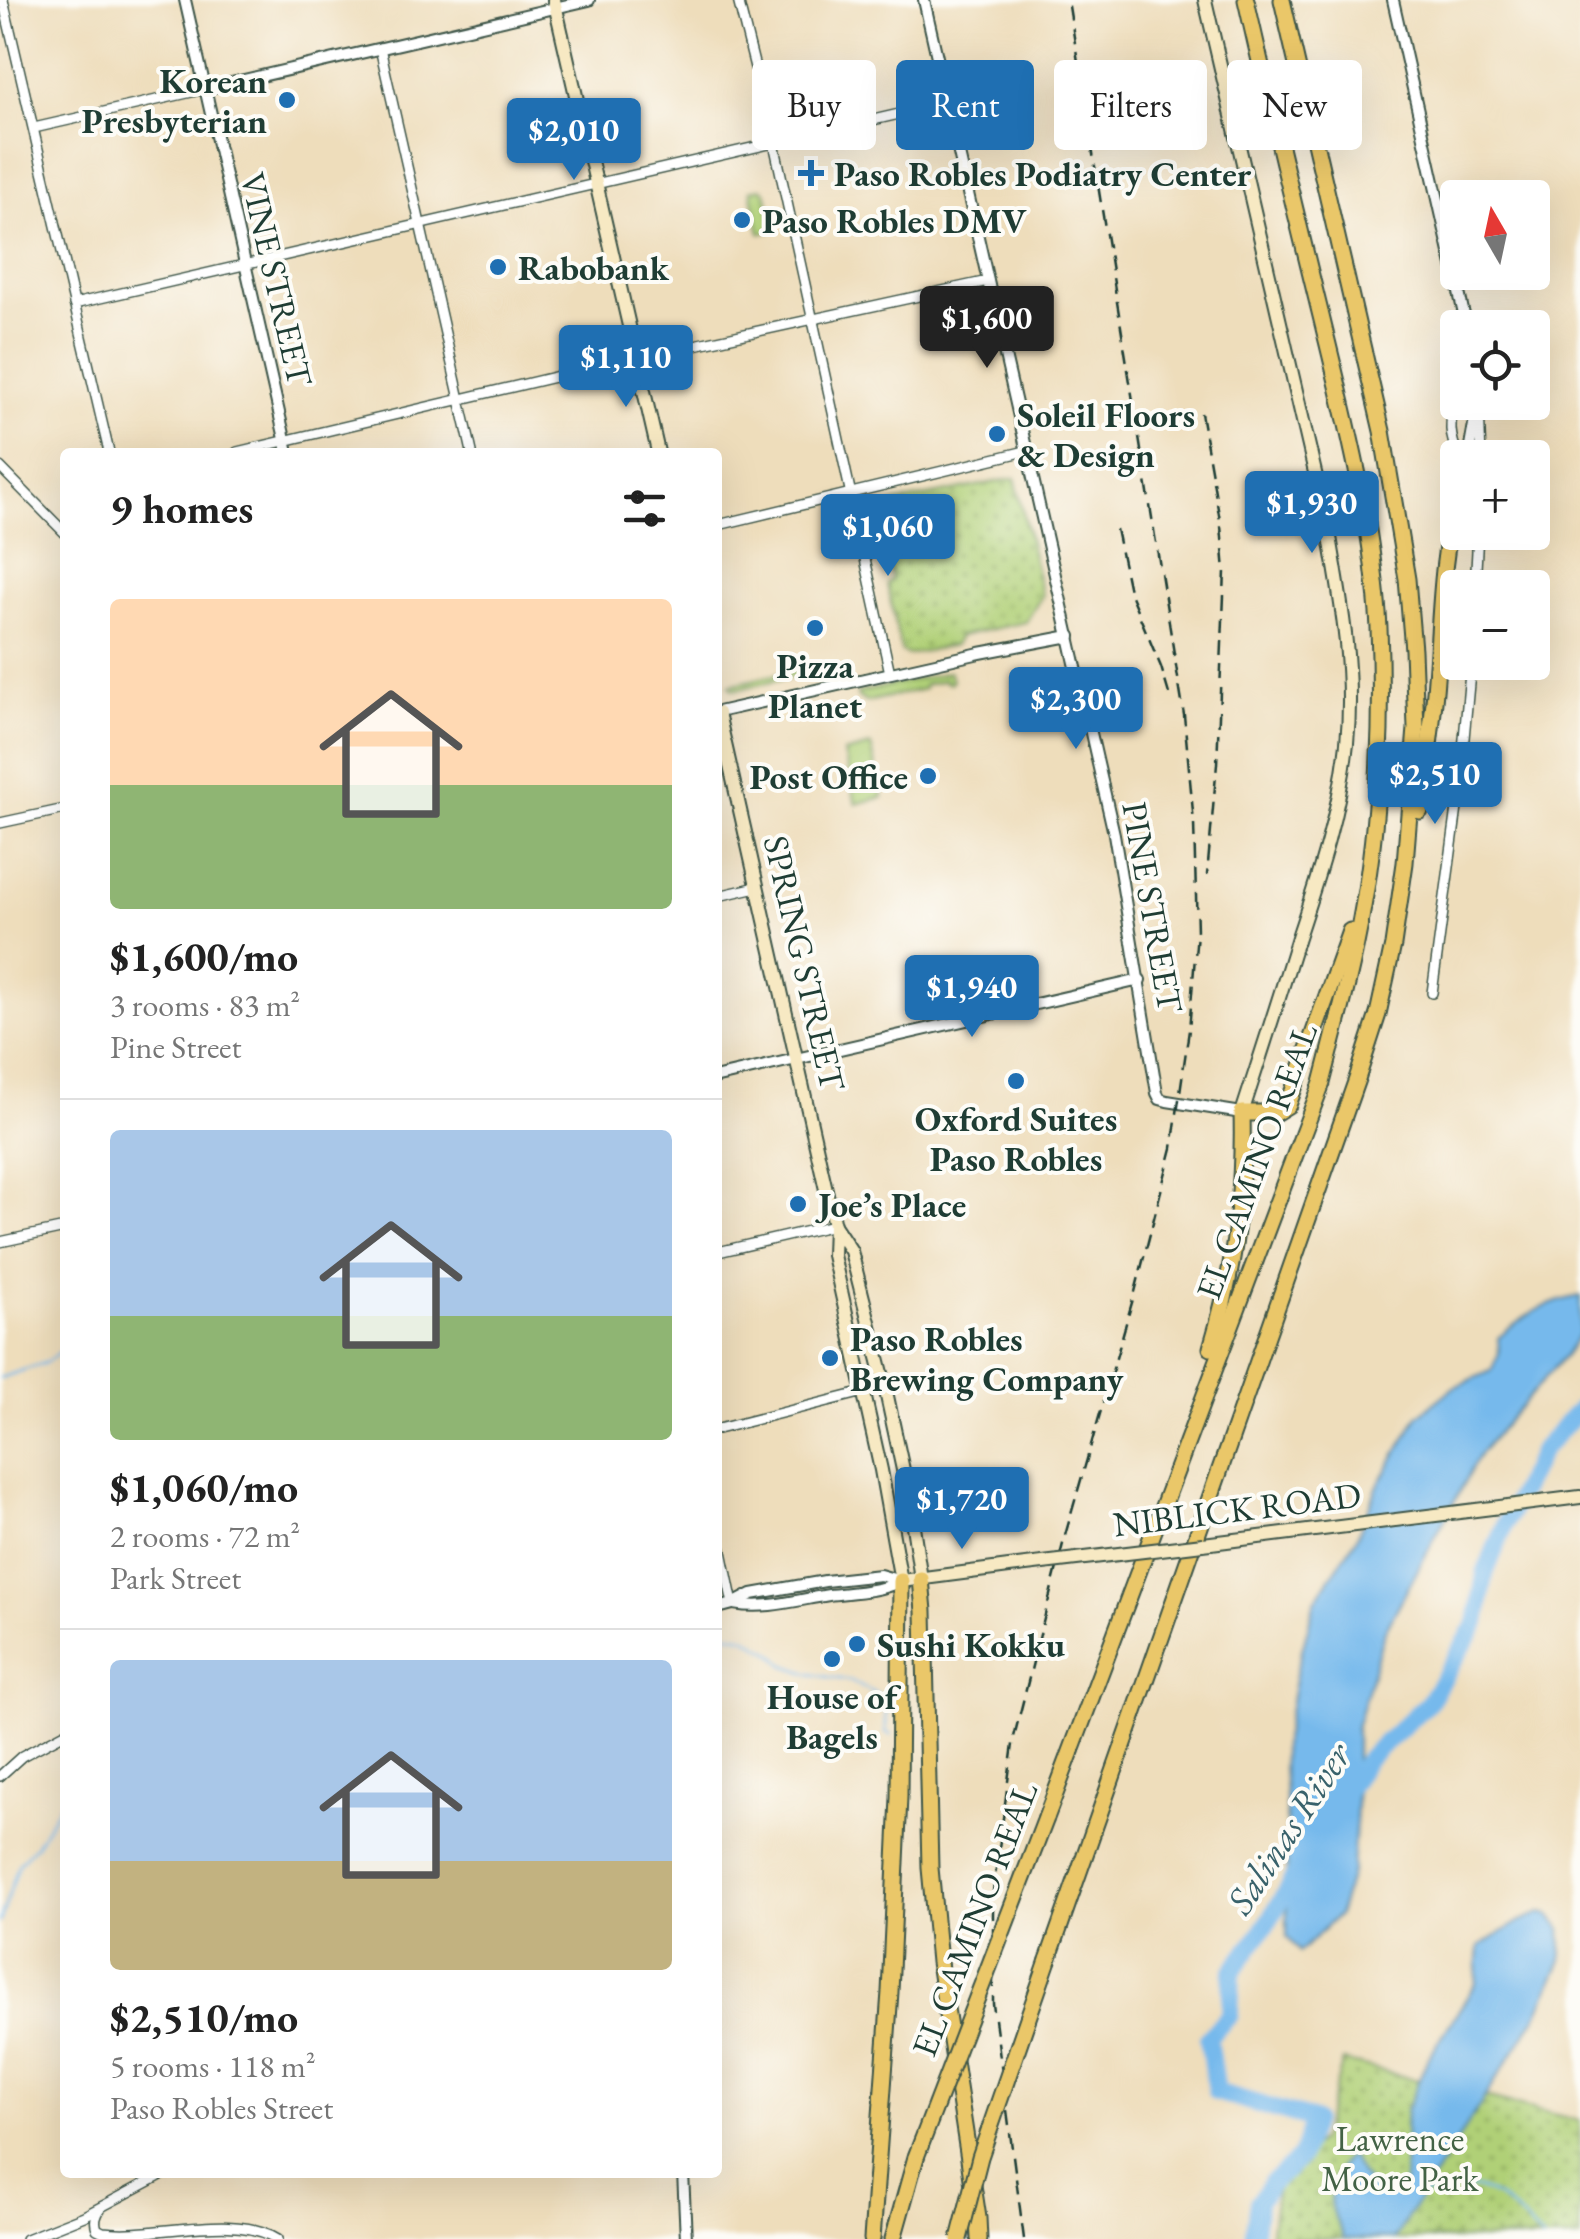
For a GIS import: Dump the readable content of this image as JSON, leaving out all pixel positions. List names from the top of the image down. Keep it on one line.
{"streets":{"highway":["EL CAMINO REAL"],"main road":["SPRING STREET","NIBLICK ROAD"],"street":["VINE STREET","PINE STREET"]},"crossings":[["SPRING STREET","NIBLICK ROAD"]],"water":["Salinas River"],"parks":["Lawrence Moore Park"],"places":{"other":["Korean Presbyterian","Paso Robles DMV","Rabobank","Soleil Floors & Design","Pizza Planet","Post Office","Oxford Suites Paso Robles","Joe’s Place","Paso Robles Brewing Company","Sushi Kokku","House of Bagels"],"health":["Paso Robles Podiatry Center"]},"north":"top","page":{"chip":["Buy","Rent","Filters","New"],"price":["$2,010","$1,600","$1,110","$1,930","$1,060","$2,300","$2,510","$1,940","$1,720"],"map_buttons":["+","−"],"heading":"9 homes","list":[{"name":"$1,600/mo","note":"3 rooms · 83 m² · Pine Street"},{"name":"$1,060/mo","note":"2 rooms · 72 m² · Park Street"},{"name":"$2,510/mo","note":"5 rooms · 118 m² · Paso Robles Street"}]}}
